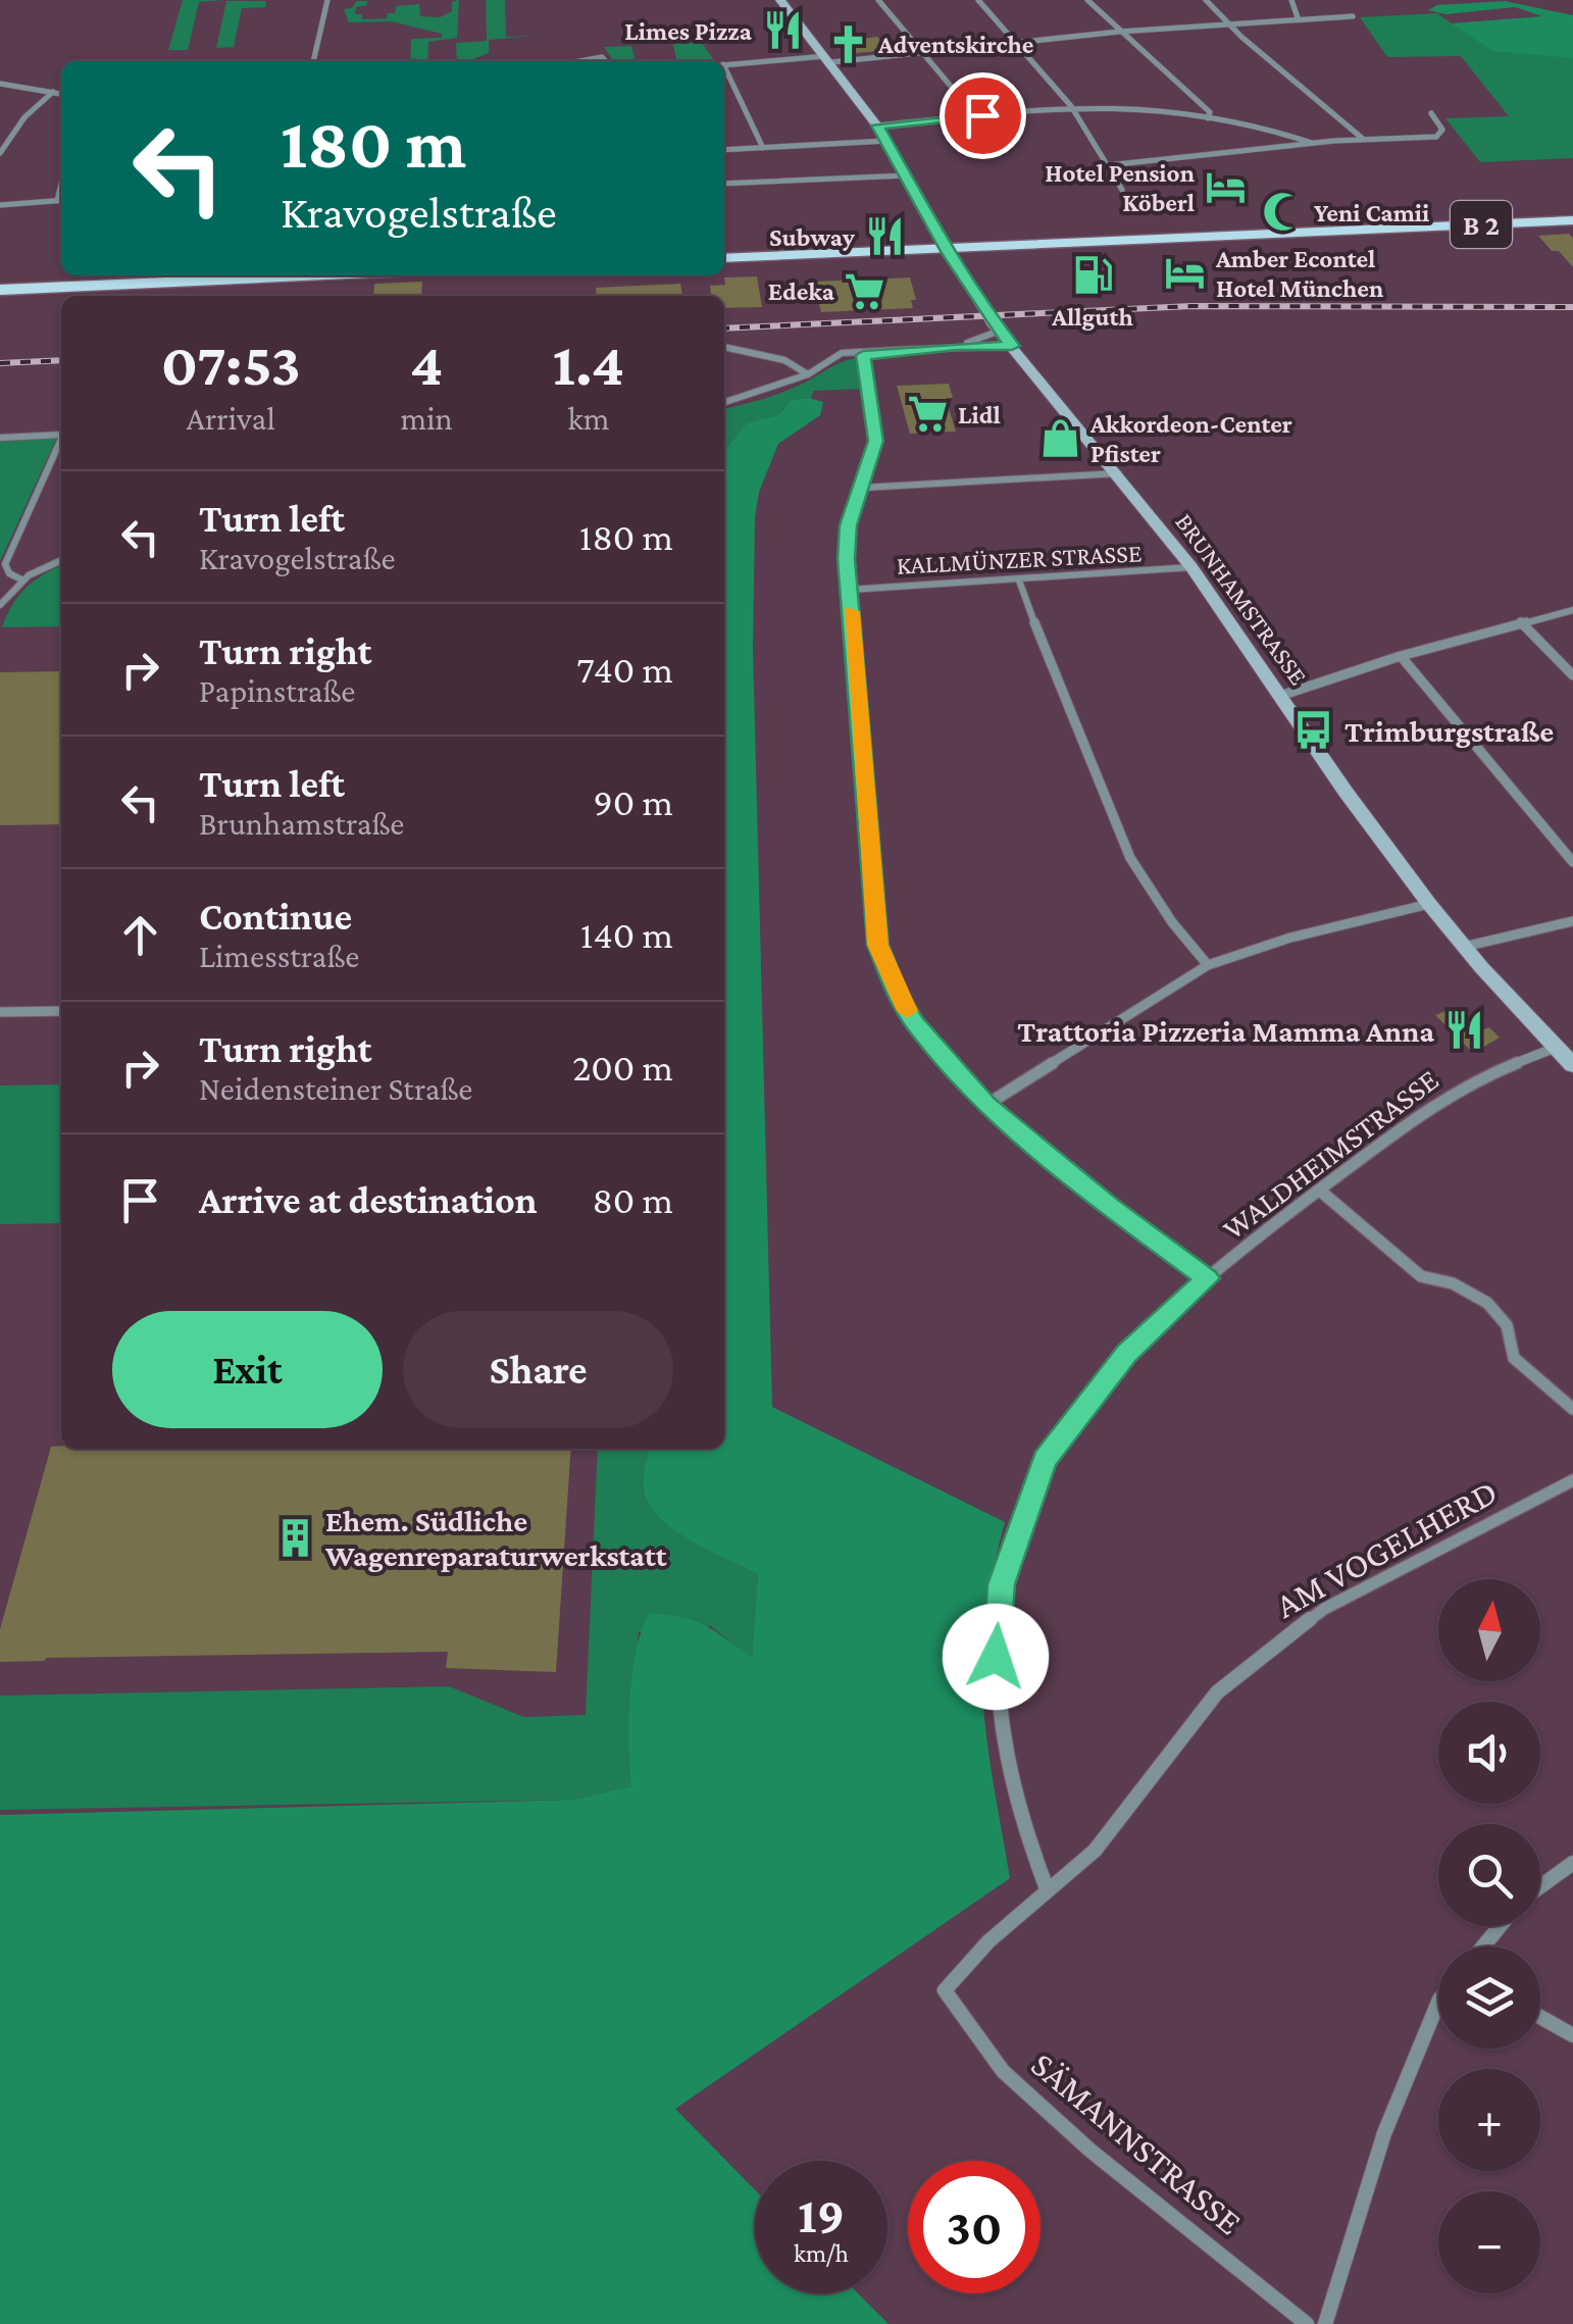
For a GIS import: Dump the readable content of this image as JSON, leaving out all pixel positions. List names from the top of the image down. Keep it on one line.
{"streets":{"main road":["B 2"],"street":["KALLMÜNZER STRASSE","BRUNHAMSTRASSE","WALDHEIMSTRASSE","AM VOGELHERD","SÄMANNSTRASSE"]},"crossings":[["B 2","BRUNHAMSTRASSE"],["KALLMÜNZER STRASSE","BRUNHAMSTRASSE"],["BRUNHAMSTRASSE","WALDHEIMSTRASSE"],["WALDHEIMSTRASSE","AM VOGELHERD"],["AM VOGELHERD","SÄMANNSTRASSE"]],"places":{"restaurant":["Limes Pizza","Subway","Trattoria Pizzeria Mamma Anna"],"church":["Adventskirche"],"hotel":["Hotel Pension Köberl","Amber Econtel Hotel München"],"mosque":["Yeni Camii"],"fuel station":["Allguth"],"supermarket":["Edeka","Lidl"],"shop":["Akkordeon-Center Pfister"],"bus stop":["Trimburgstraße"],"building":["Ehem. Südliche Wagenreparaturwerkstatt"]},"north":"top","page":{"turn":["180 m","Kravogelstraße"],"eta":["07:53","Arrival","4","min","1.4","km"],"list":[{"name":"Turn left","note":"Kravogelstraße","value":"180 m"},{"name":"Turn right","note":"Papinstraße","value":"740 m"},{"name":"Turn left","note":"Brunhamstraße","value":"90 m"},{"name":"Continue","note":"Limesstraße","value":"140 m"},{"name":"Turn right","note":"Neidensteiner Straße","value":"200 m"},{"name":"Arrive at destination","value":"80 m"}],"buttons":["Exit","Share"],"map_buttons":["+","−"],"speed":"19 km/h","limit":"30"}}
